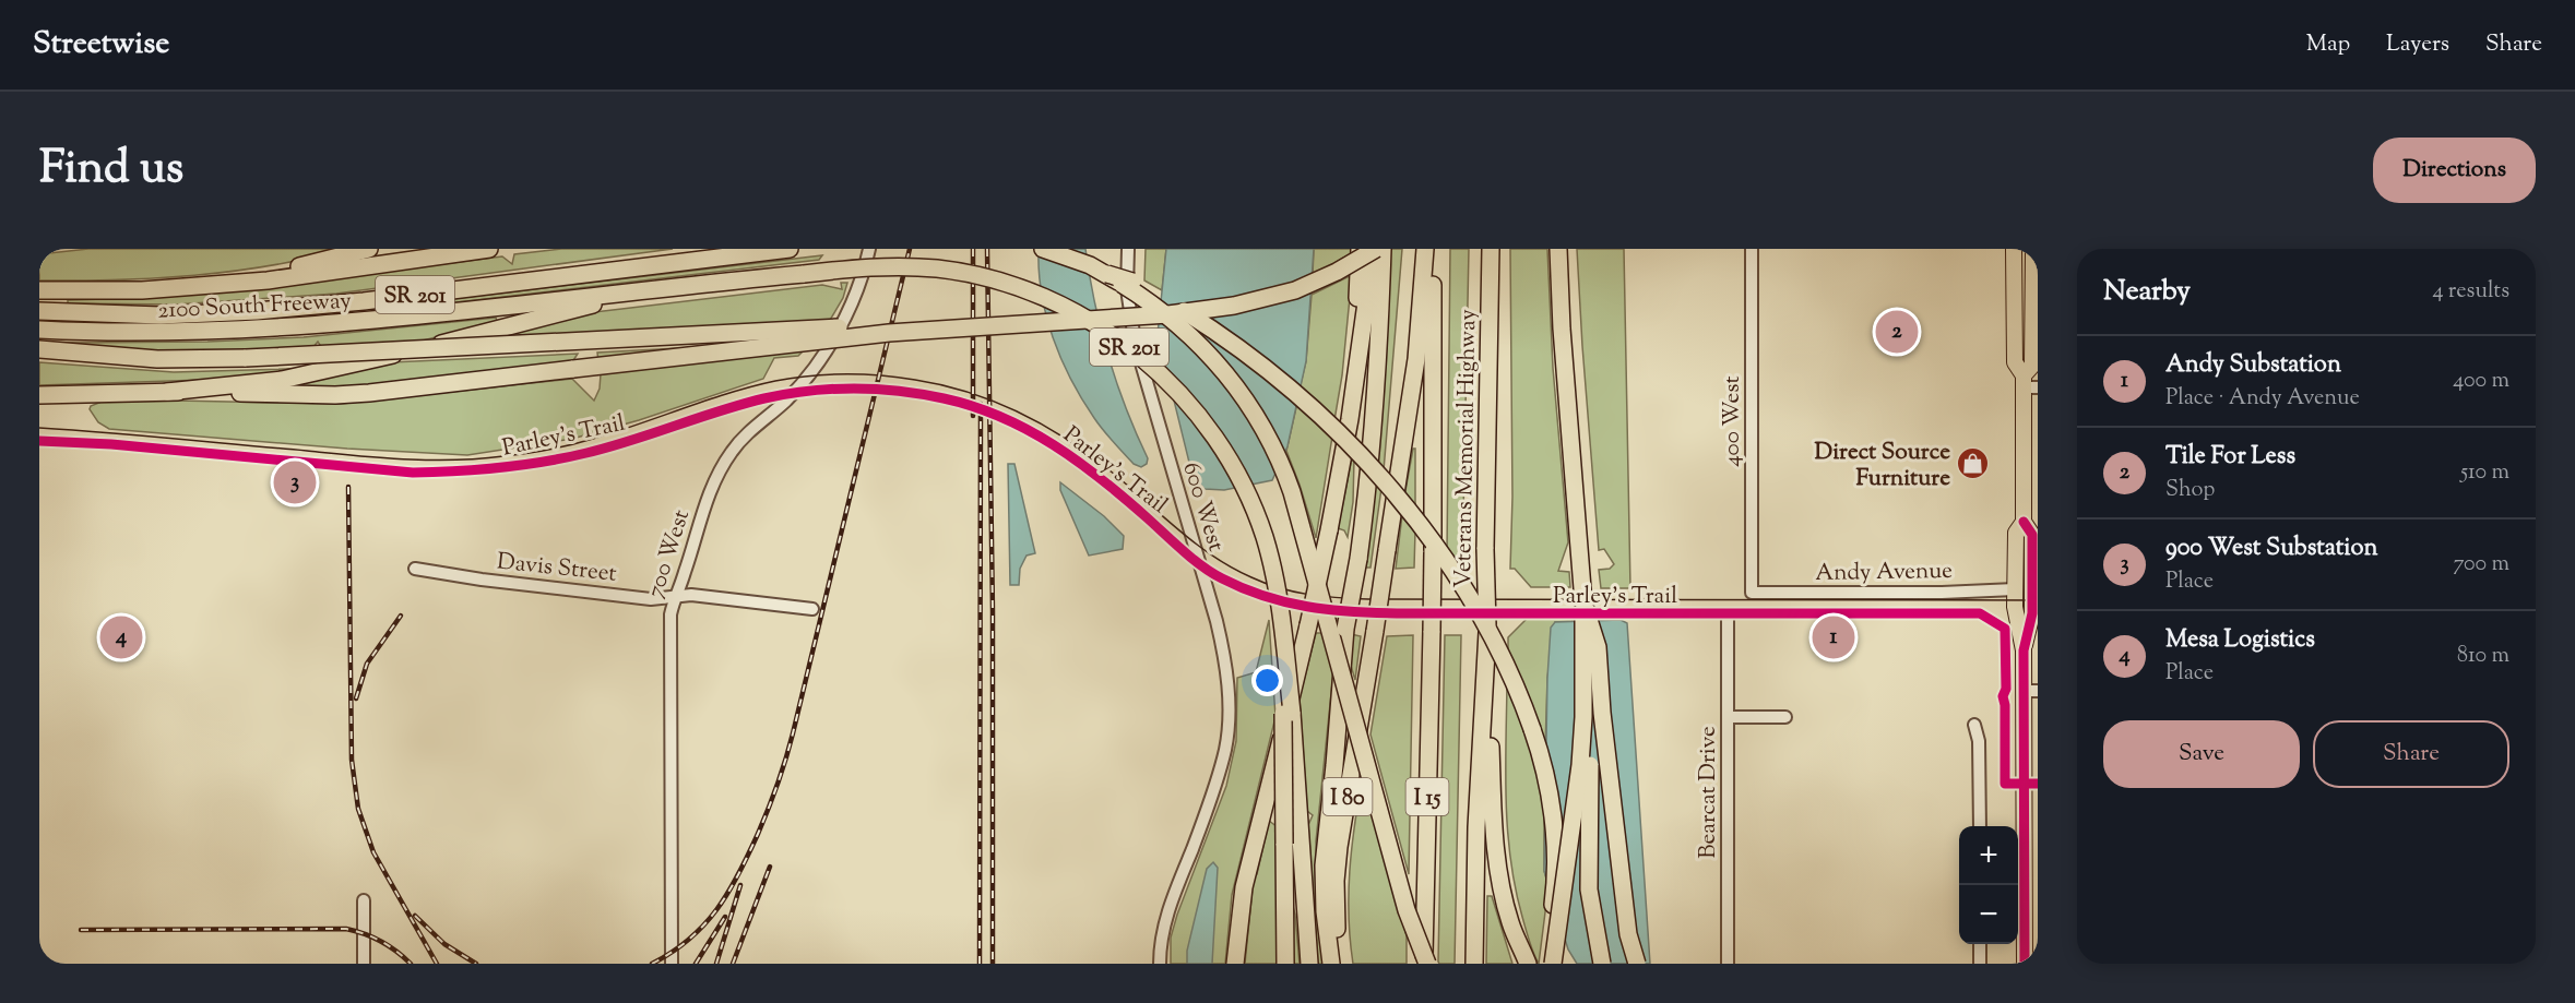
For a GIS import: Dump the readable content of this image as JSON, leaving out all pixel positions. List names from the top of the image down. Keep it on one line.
{"streets":{"highway":["SR 201","2100 South Freeway","Veterans Memorial Highway","I 80","I 15"],"street":["400 West","600 West","700 West","Davis Street","Andy Avenue","Bearcat Drive"],"cycle path":["Parley's Trail"]},"crossings":[["400 West","Andy Avenue"],["700 West","Davis Street"]],"places":{"shop":["Direct Source Furniture"]},"page":{"header":"Streetwise","nav":["Map","Layers","Share"],"title":"Find us","buttons":["Directions",["Save","Share"]],"heading":["Nearby","4 results"],"pins":["2","3","1","4"],"list":[{"mark":"1","name":"Andy Substation","note":"Place · Andy Avenue","value":"400 m"},{"mark":"2","name":"Tile For Less","note":"Shop","value":"510 m"},{"mark":"3","name":"900 West Substation","note":"Place","value":"700 m"},{"mark":"4","name":"Mesa Logistics","note":"Place","value":"810 m"}],"map_buttons":["+","−"]}}
